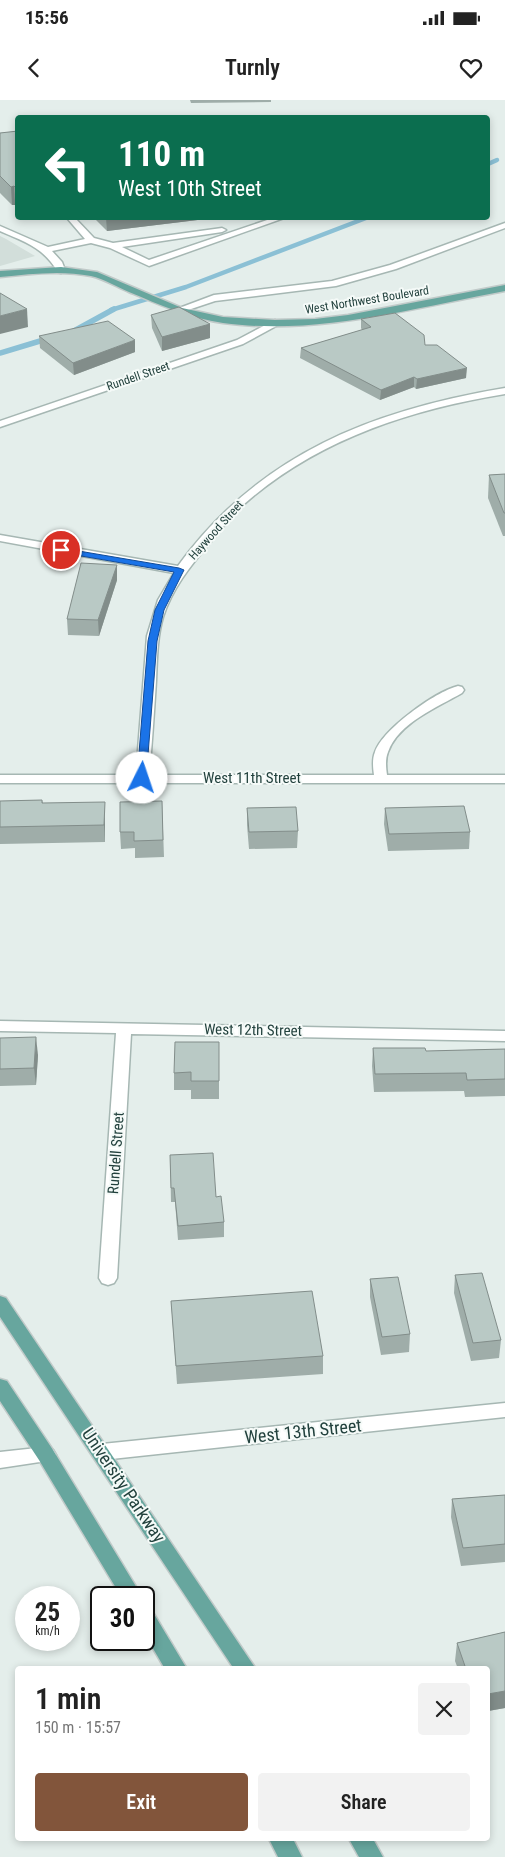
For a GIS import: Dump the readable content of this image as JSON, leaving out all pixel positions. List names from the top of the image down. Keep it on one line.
{"streets":{"main road":["West Northwest Boulevard","University Parkway"],"street":["Rundell Street","Haywood Street","West 11th Street","West 12th Street","West 13th Street"]},"crossings":[["West Northwest Boulevard","Rundell Street"],["Rundell Street","West 12th Street"],["Haywood Street","West 11th Street"],["West 13th Street","University Parkway"]],"page":{"status":"15:56","header":"Turnly","turn":["110 m","West 10th Street"],"speed":"25 km/h","limit":"30","heading":["1 min","150 m · 15:57"],"buttons":["Exit","Share"]}}
